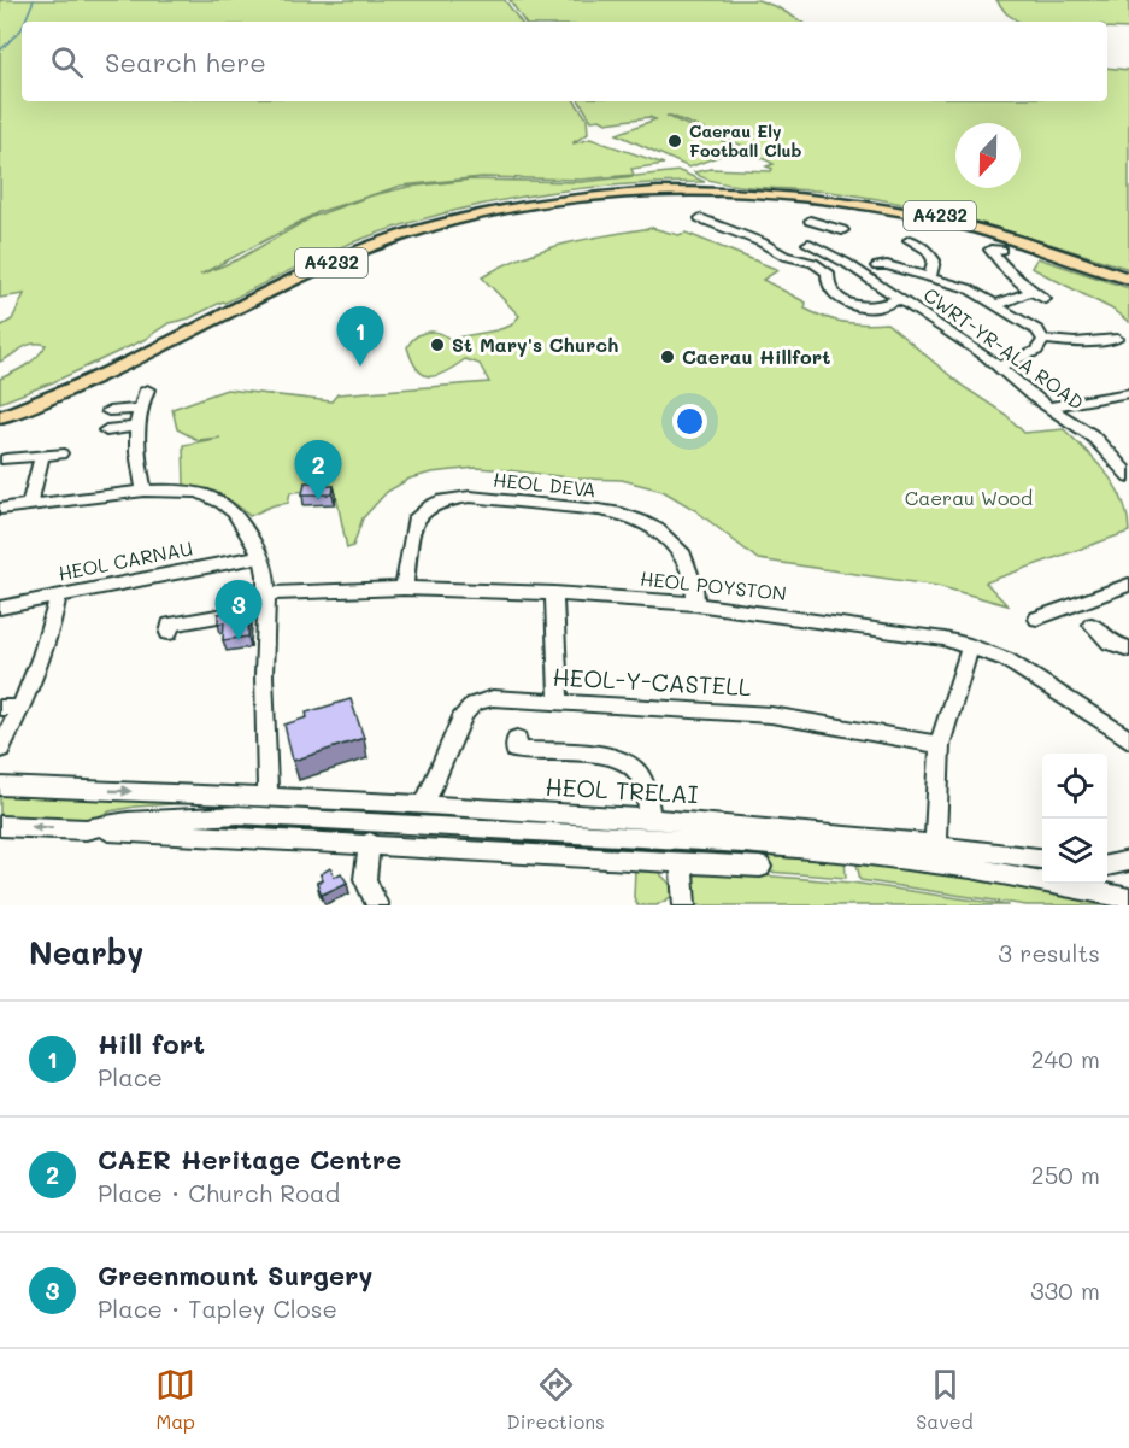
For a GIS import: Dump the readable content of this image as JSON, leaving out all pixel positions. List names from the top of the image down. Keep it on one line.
{"streets":{"main road":["A4232"],"street":["CWRT-YR-ALA ROAD","HEOL DEVA","HEOL CARNAU","HEOL POYSTON","HEOL-Y-CASTELL","HEOL TRELAI"]},"crossings":[["HEOL DEVA","HEOL POYSTON"],["HEOL-Y-CASTELL","HEOL TRELAI"]],"parks":["Caerau Wood"],"places":["Caerau Ely Football Club","St Mary's Church","Caerau Hillfort"],"north":"bottom","page":{"search":"Search here","pins":["1","2","3"],"heading":["Nearby","3 results"],"list":[{"mark":"1","name":"Hill fort","note":"Place","value":"240 m"},{"mark":"2","name":"CAER Heritage Centre","note":"Place · Church Road","value":"250 m"},{"mark":"3","name":"Greenmount Surgery","note":"Place · Tapley Close","value":"330 m"}],"nav":["Map","Directions","Saved"]}}
